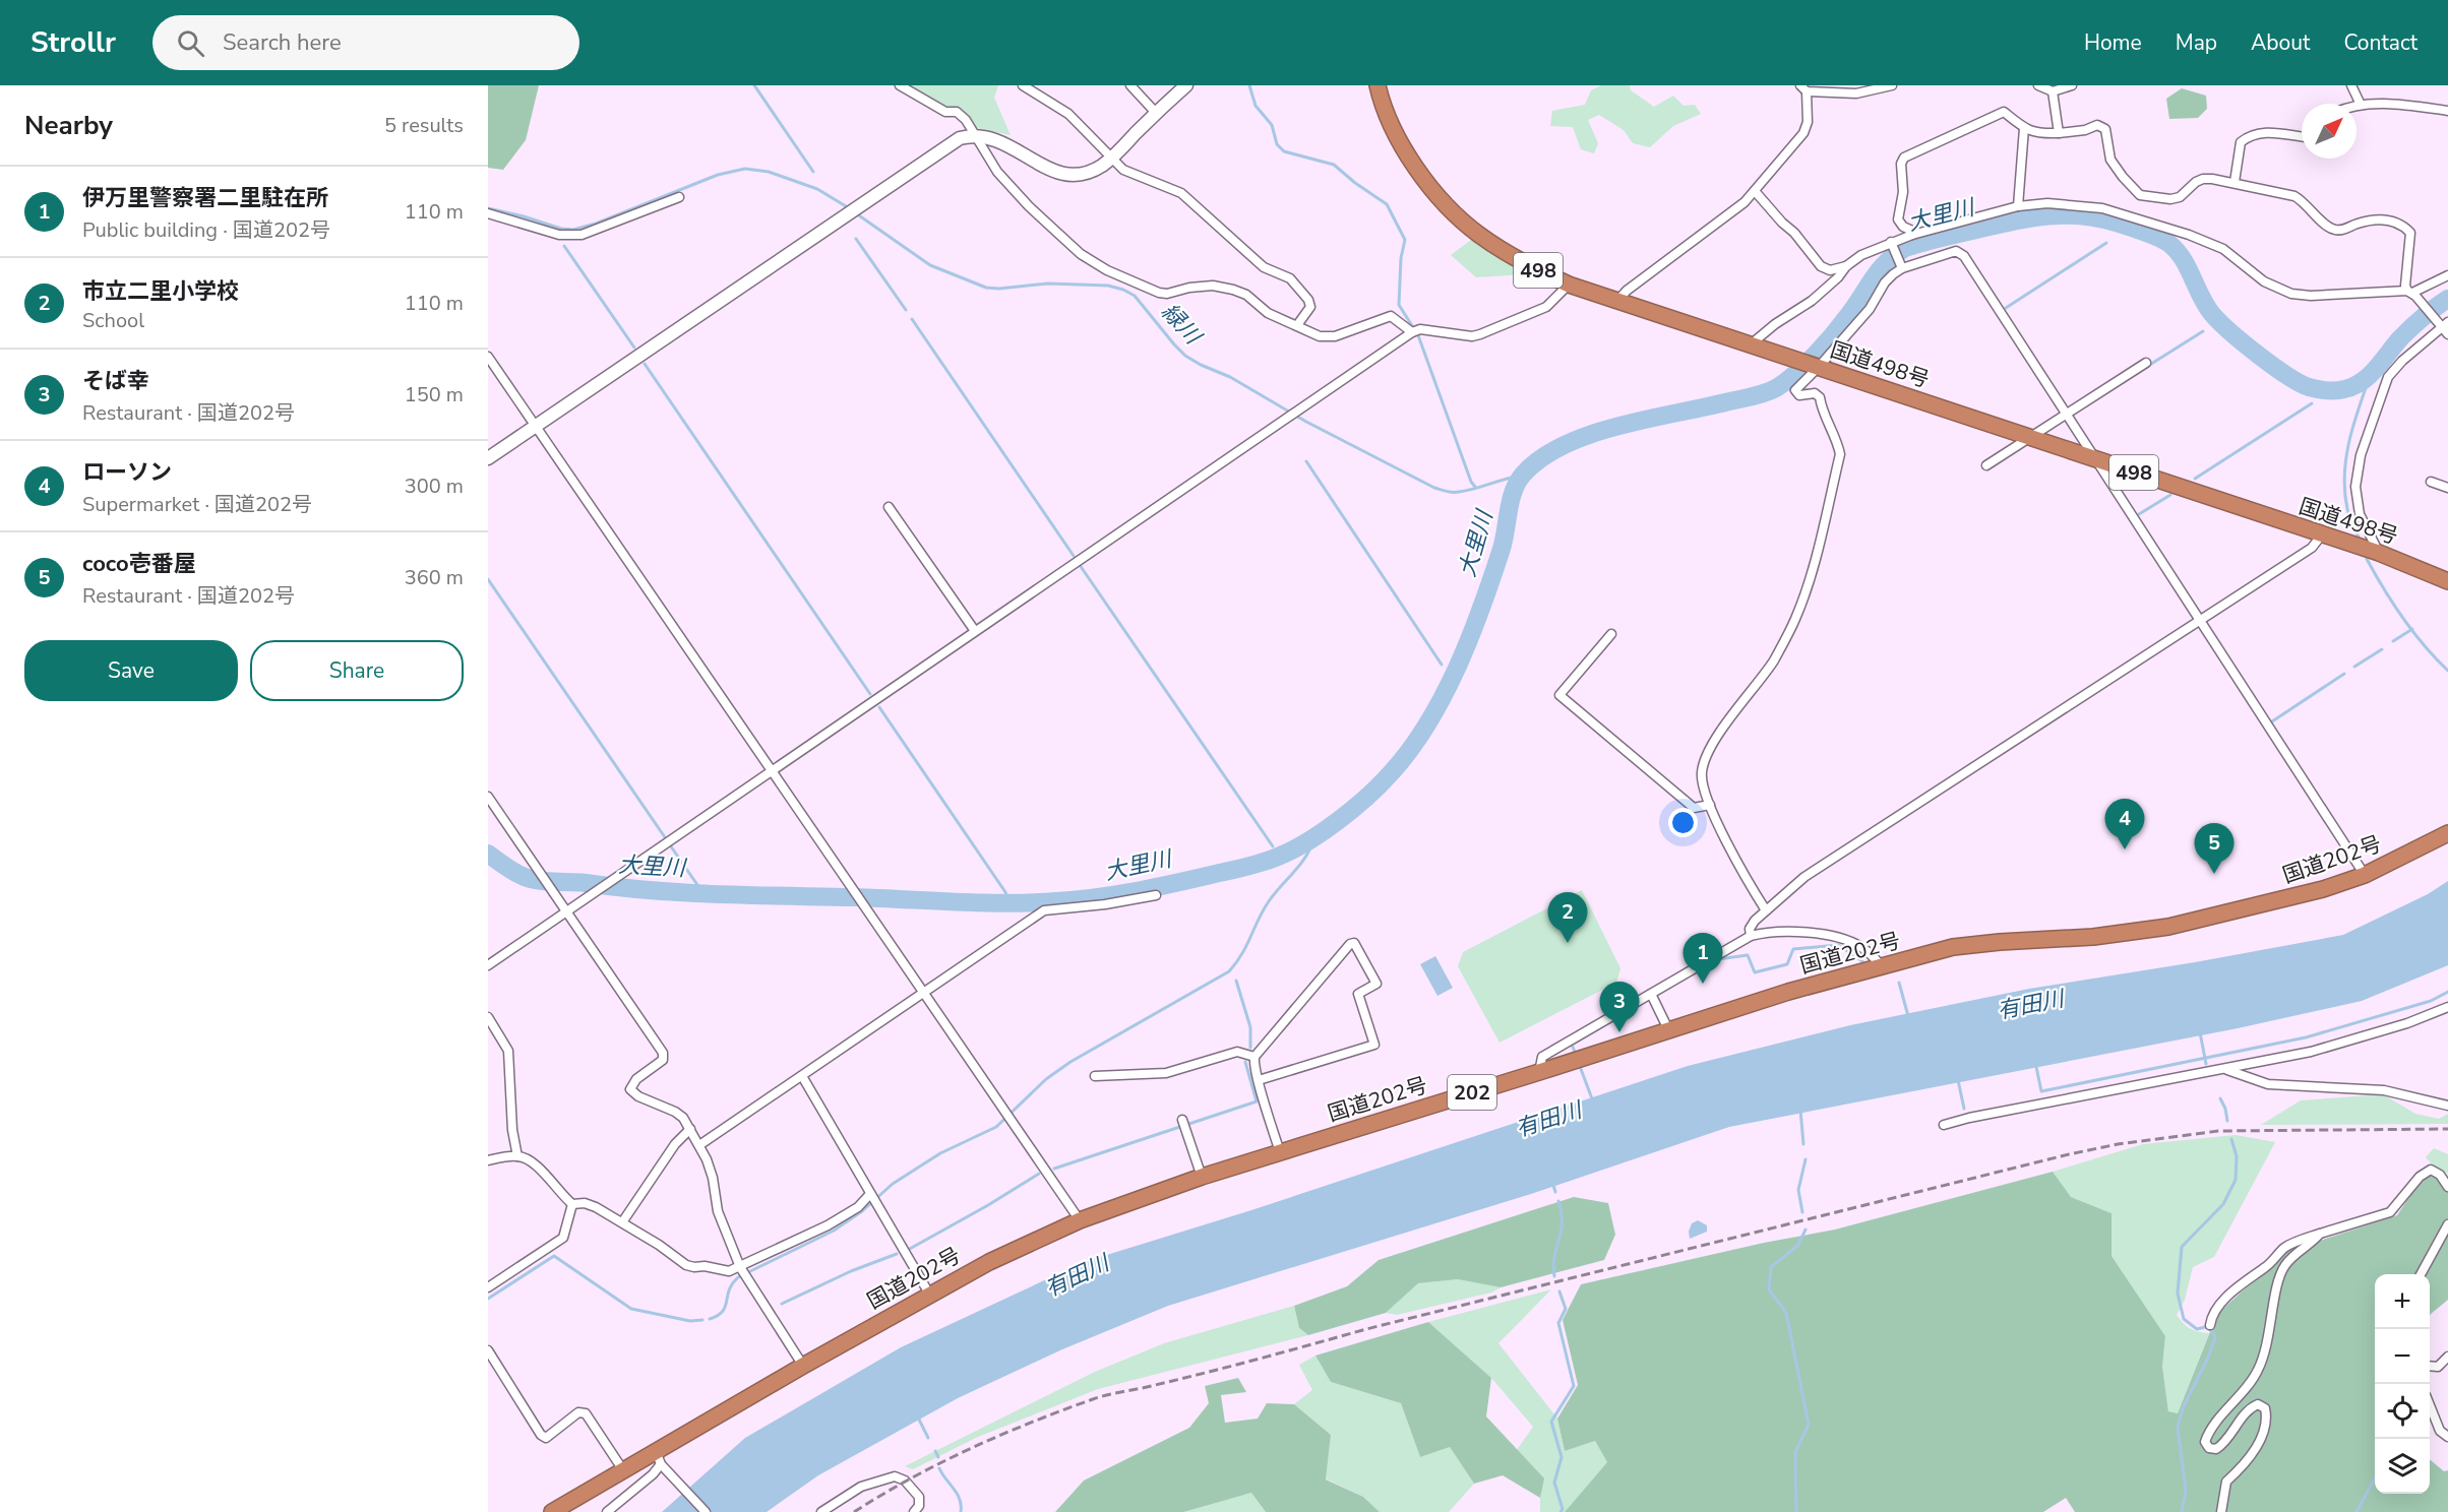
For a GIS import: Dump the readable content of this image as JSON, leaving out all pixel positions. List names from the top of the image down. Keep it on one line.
{"streets":{"highway":["498","国道498号","国道202号","202"]},"water":["大里川","緑川","有田川"],"north":"top right","page":{"header":"Strollr","search":"Search here","nav":["Home","Map","About","Contact"],"heading":["Nearby","5 results"],"list":[{"mark":"1","name":"伊万里警察署二里駐在所","note":"Public building · 国道202号","value":"110 m"},{"mark":"2","name":"市立二里小学校","note":"School","value":"110 m"},{"mark":"3","name":"そば幸","note":"Restaurant · 国道202号","value":"150 m"},{"mark":"4","name":"ローソン","note":"Supermarket · 国道202号","value":"300 m"},{"mark":"5","name":"coco壱番屋","note":"Restaurant · 国道202号","value":"360 m"}],"buttons":["Save","Share"],"pins":["4","5","2","1","3"],"map_buttons":["+","−"]}}
